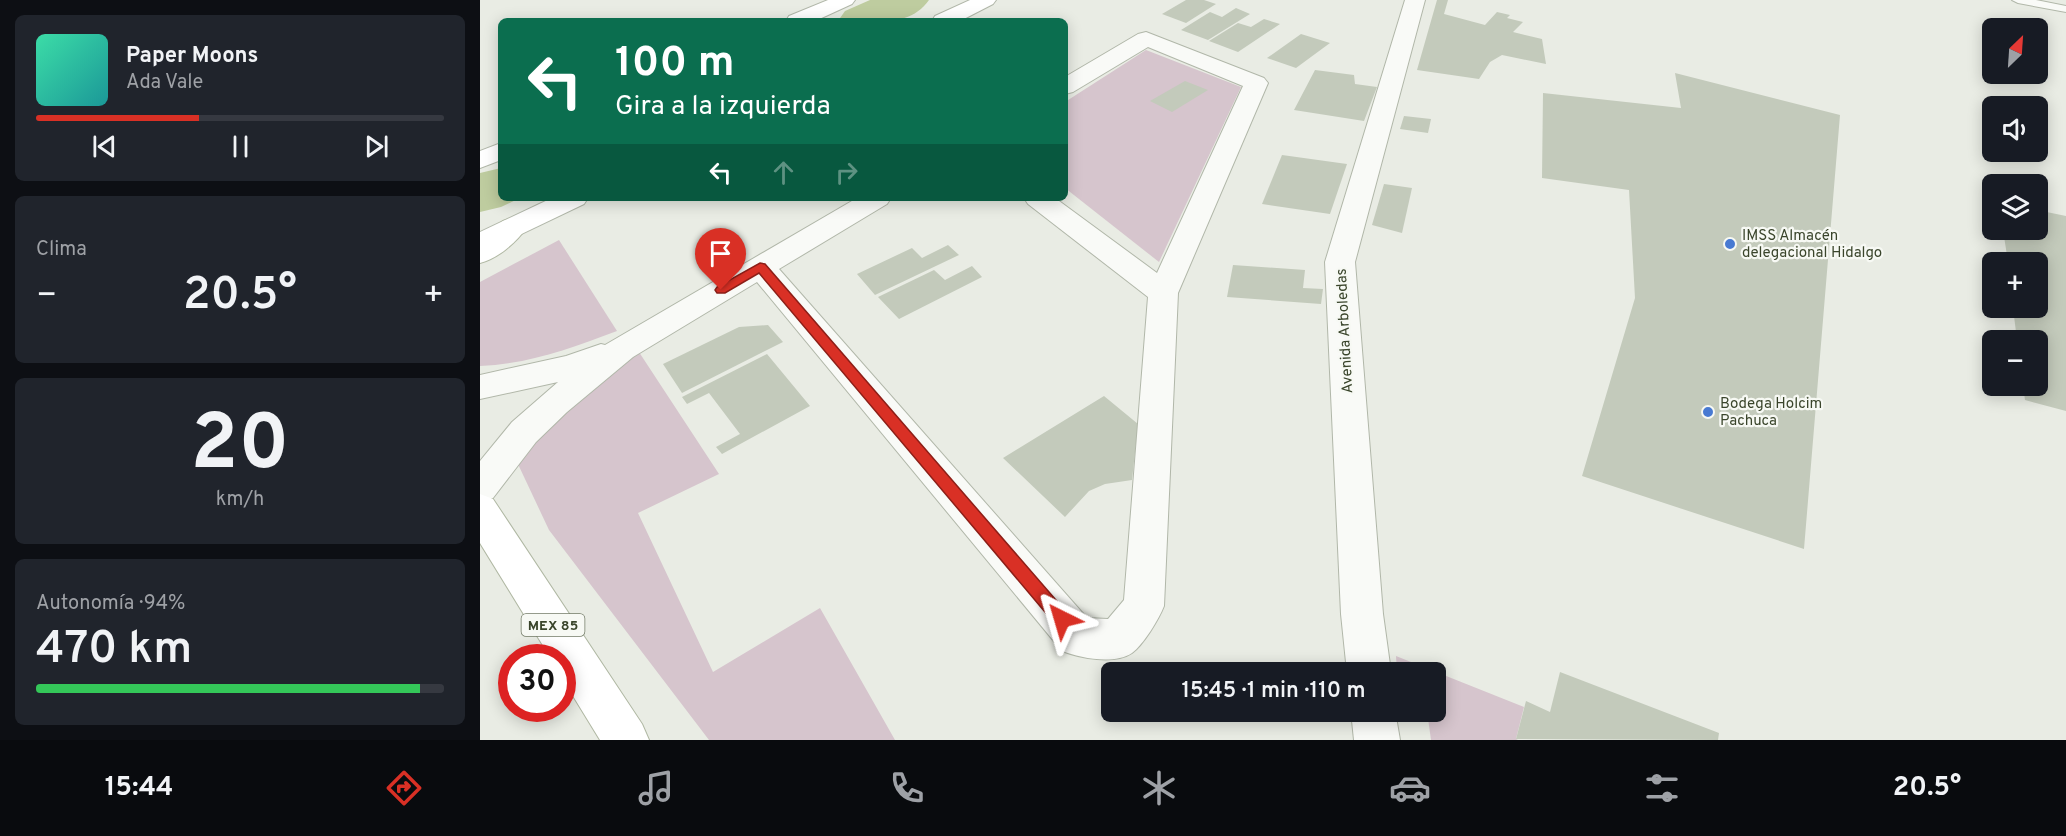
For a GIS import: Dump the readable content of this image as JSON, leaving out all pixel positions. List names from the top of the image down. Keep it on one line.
{"streets":{"main road":["MEX 85"],"street":["Avenida Arboledas"]},"places":["IMSS Almacén delegacional Hidalgo","Bodega Holcim Pachuca"],"north":"top right","page":{"map_buttons":["+","−"],"turn":["100 m","Gira a la izquierda"],"song":["Paper Moons","Ada Vale"],"tile":["Clima",["20","km/h"],["Autonomía · 94%","470 km"]],"heat":["−","20.5°","+"],"limit":"30","trip":"15:45 · 1 min · 110 m","tabs":["15:44","20.5°"]}}
